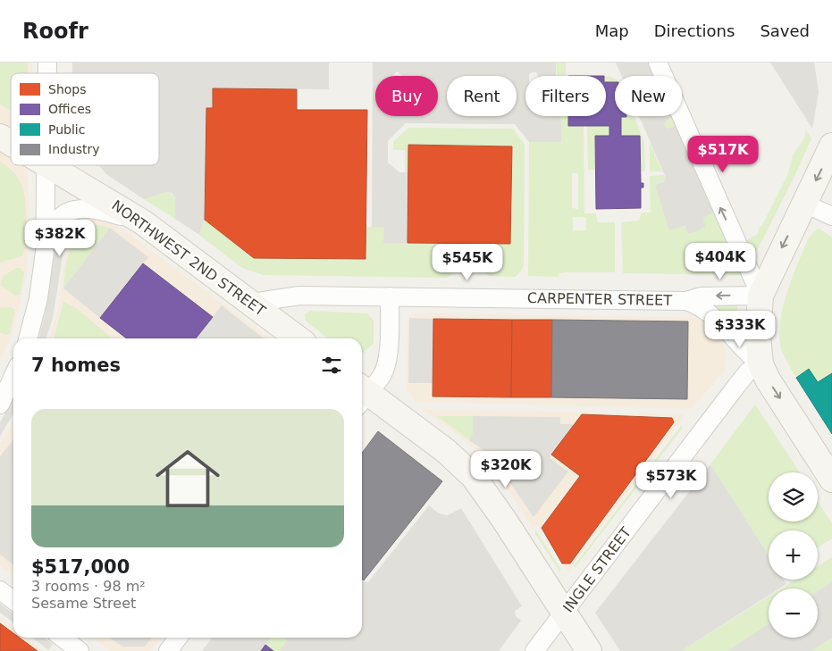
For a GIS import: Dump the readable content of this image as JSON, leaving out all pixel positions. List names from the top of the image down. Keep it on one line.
{"streets":{"main road":["NORTHWEST 2ND STREET"],"street":["CARPENTER STREET","INGLE STREET"]},"crossings":[["NORTHWEST 2ND STREET","CARPENTER STREET"]],"legend":["Shops","Offices","Public","Industry"],"page":{"header":"Roofr","nav":["Map","Directions","Saved"],"chip":["Buy","Rent","Filters","New"],"price":["$517K","$382K","$404K","$545K","$333K","$320K","$573K"],"heading":"7 homes","list":[{"name":"$517,000","note":"3 rooms · 98 m² · Sesame Street"}],"map_buttons":["+","−"]}}
